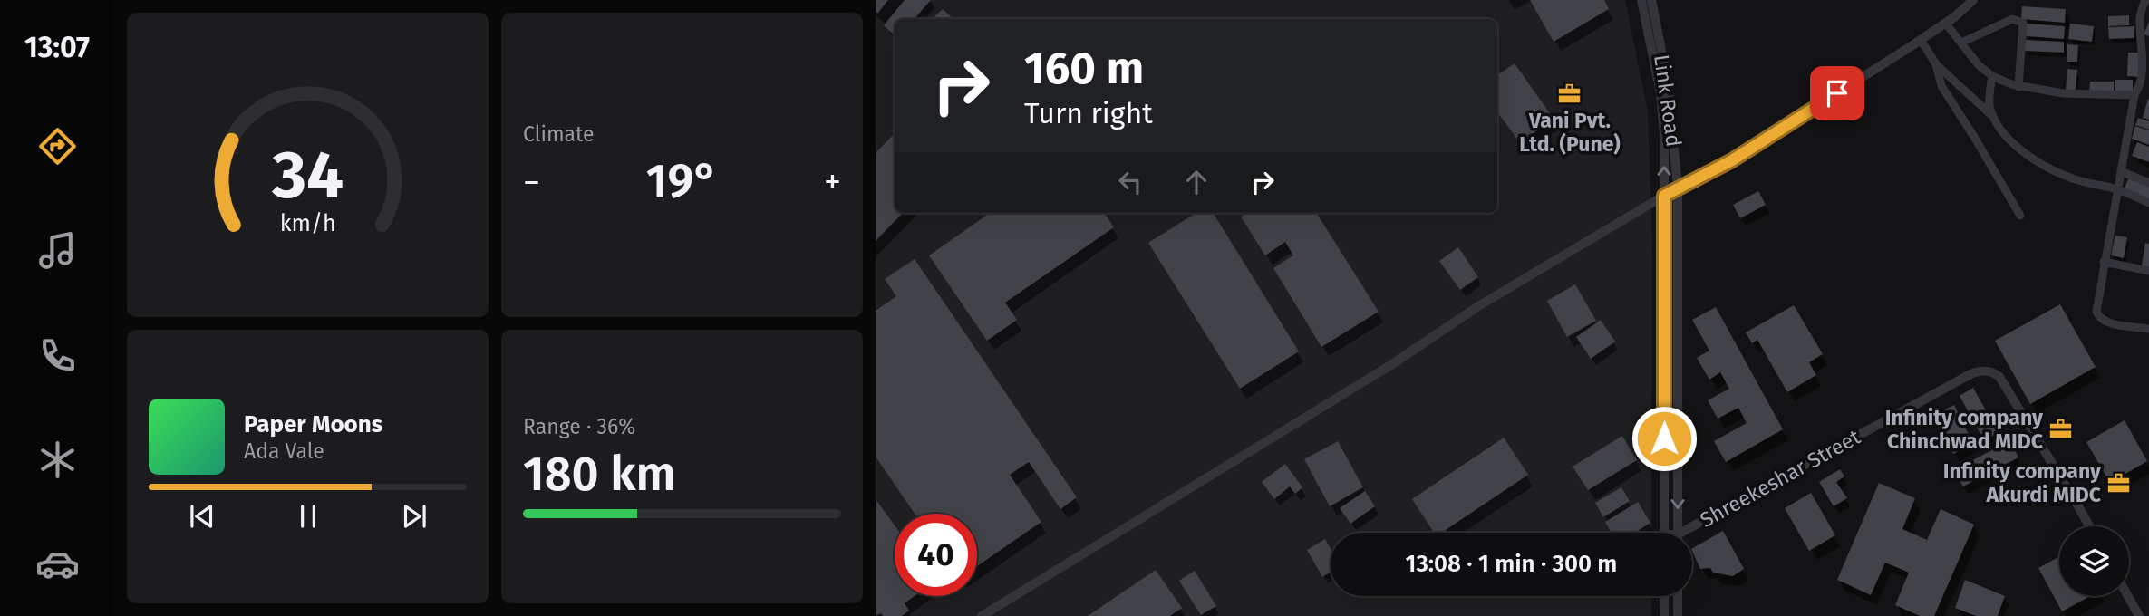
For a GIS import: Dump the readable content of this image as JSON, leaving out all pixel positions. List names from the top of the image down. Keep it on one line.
{"streets":{"street":["Link Road","Shreekeshar Street"]},"places":{"office":["Vani Pvt. Ltd. (Pune)","Infinity company Chinchwad MIDC","Infinity company Akurdi MIDC"]},"page":{"tabs":"13:07","tile":["Climate",["Range · 36%","180 km"]],"turn":["160 m","Turn right"],"heat":["−","19°","+"],"song":["Paper Moons","Ada Vale"],"limit":"40","trip":"13:08 · 1 min · 300 m","gauge":["34","km/h"]}}
